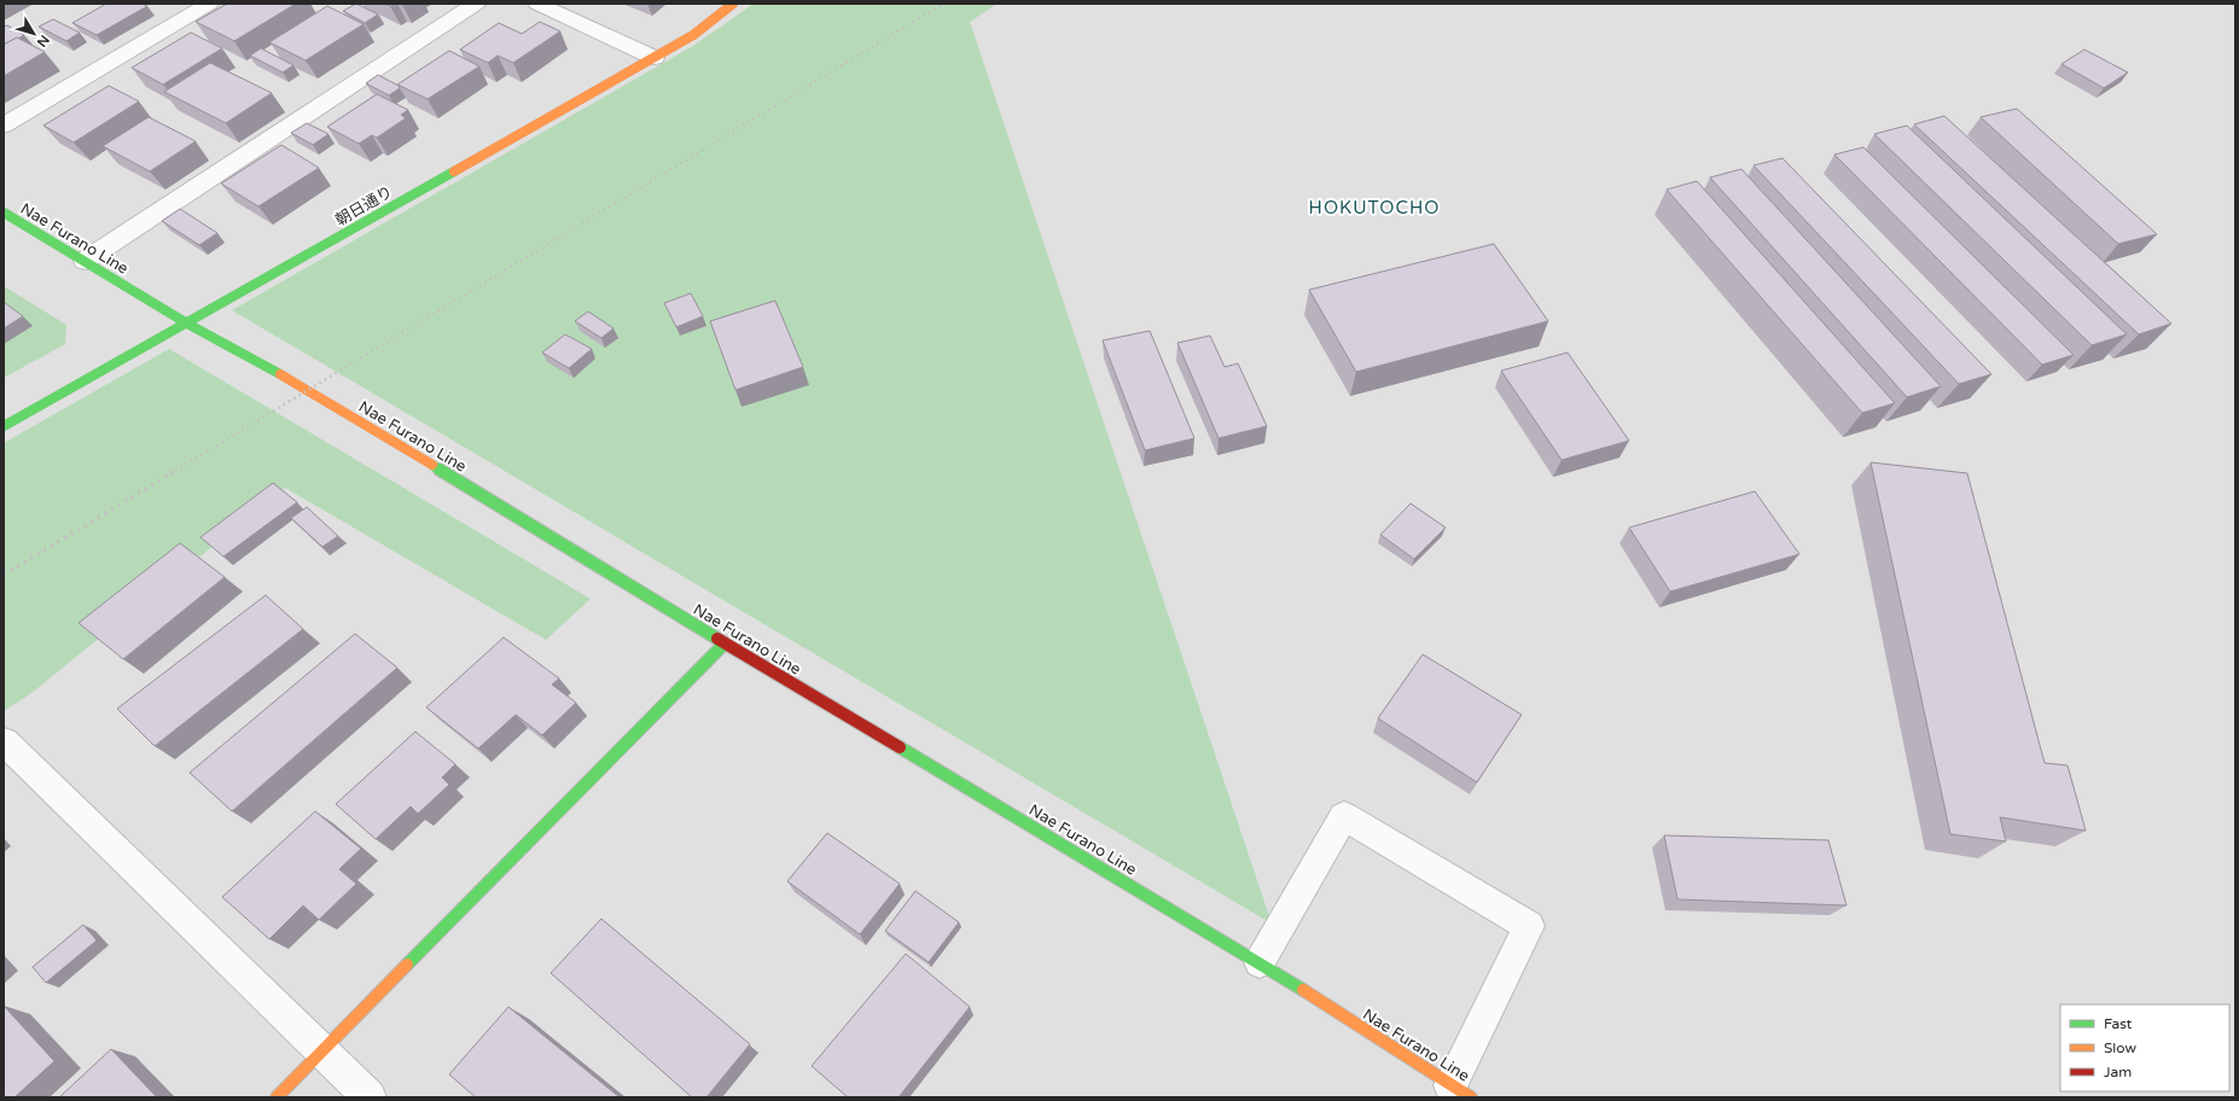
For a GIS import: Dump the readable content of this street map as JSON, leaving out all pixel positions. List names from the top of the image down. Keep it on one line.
{"streets":{"main road":["朝日通り","Nae Furano Line"]},"crossings":[["朝日通り","Nae Furano Line"]],"districts":["HOKUTOCHO"],"legend":["Fast","Slow","Jam"],"north":"bottom right"}
